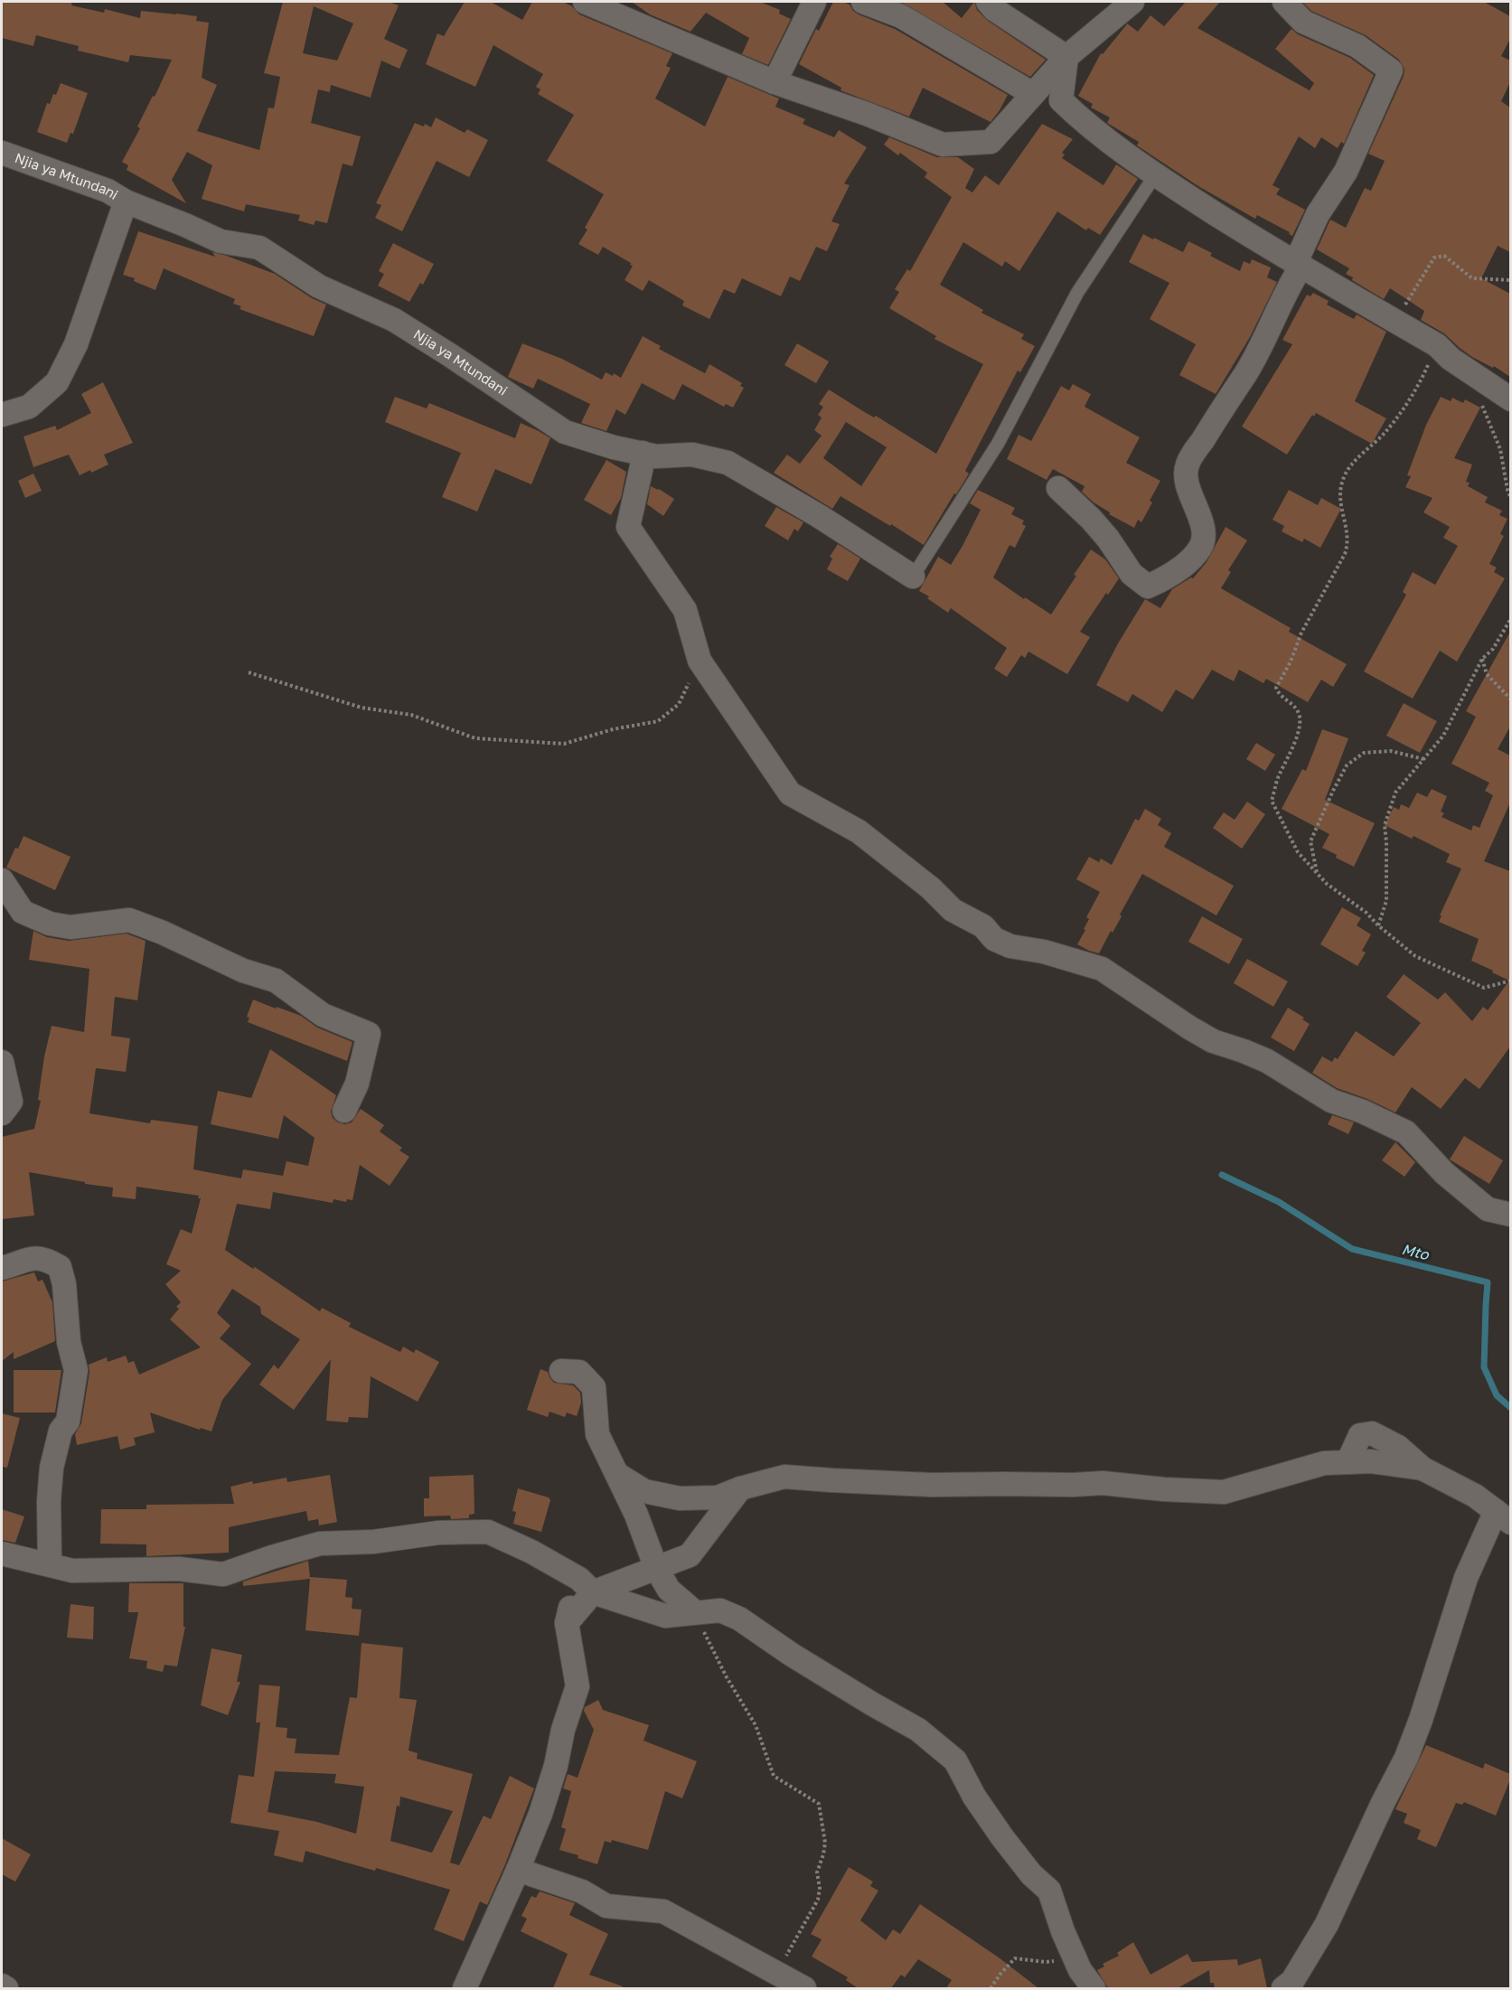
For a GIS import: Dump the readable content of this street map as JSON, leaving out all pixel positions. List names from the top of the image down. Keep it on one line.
{"streets":{"street":["Njia ya Mtundani"]},"water":["Mto"]}
